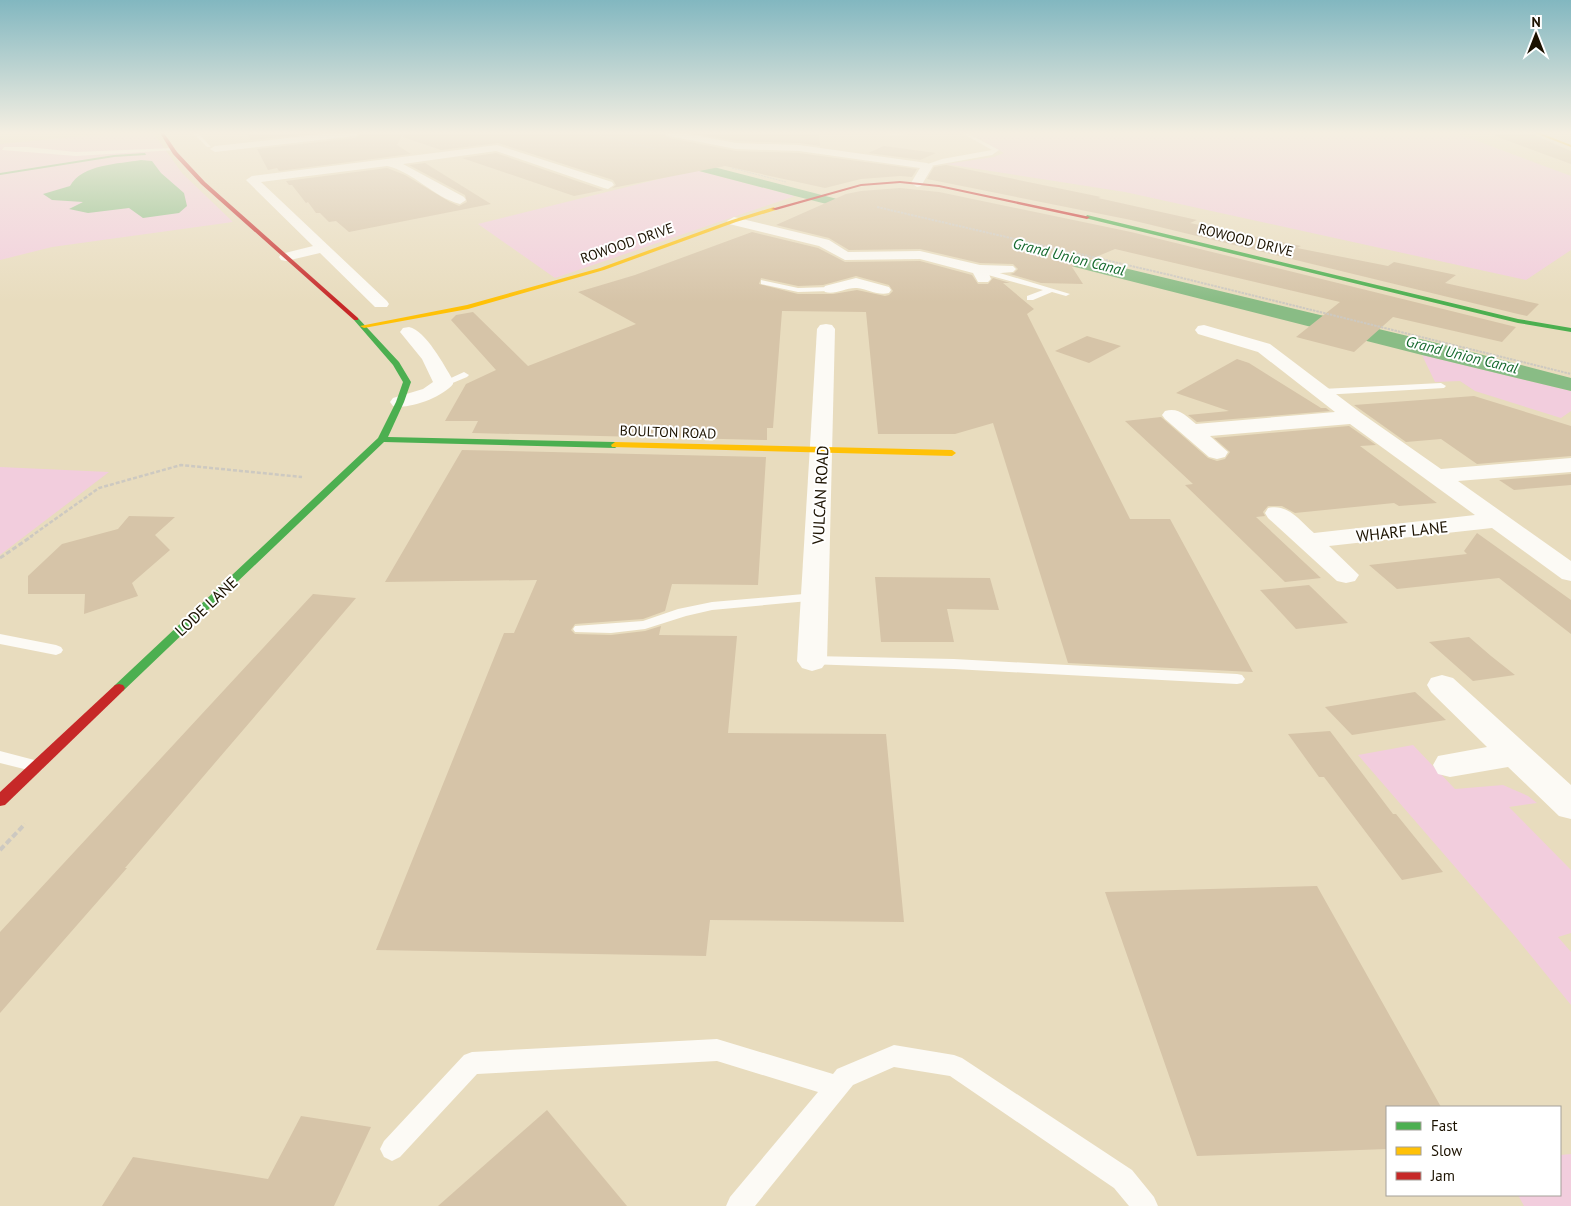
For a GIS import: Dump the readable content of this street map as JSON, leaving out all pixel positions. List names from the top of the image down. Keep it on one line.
{"streets":{"street":["ROWOOD DRIVE","BOULTON ROAD","VULCAN ROAD","WHARF LANE","LODE LANE"]},"crossings":[["ROWOOD DRIVE","LODE LANE"],["BOULTON ROAD","VULCAN ROAD"],["BOULTON ROAD","LODE LANE"]],"water":["Grand Union Canal"],"legend":["Fast","Slow","Jam"],"north":"top"}
